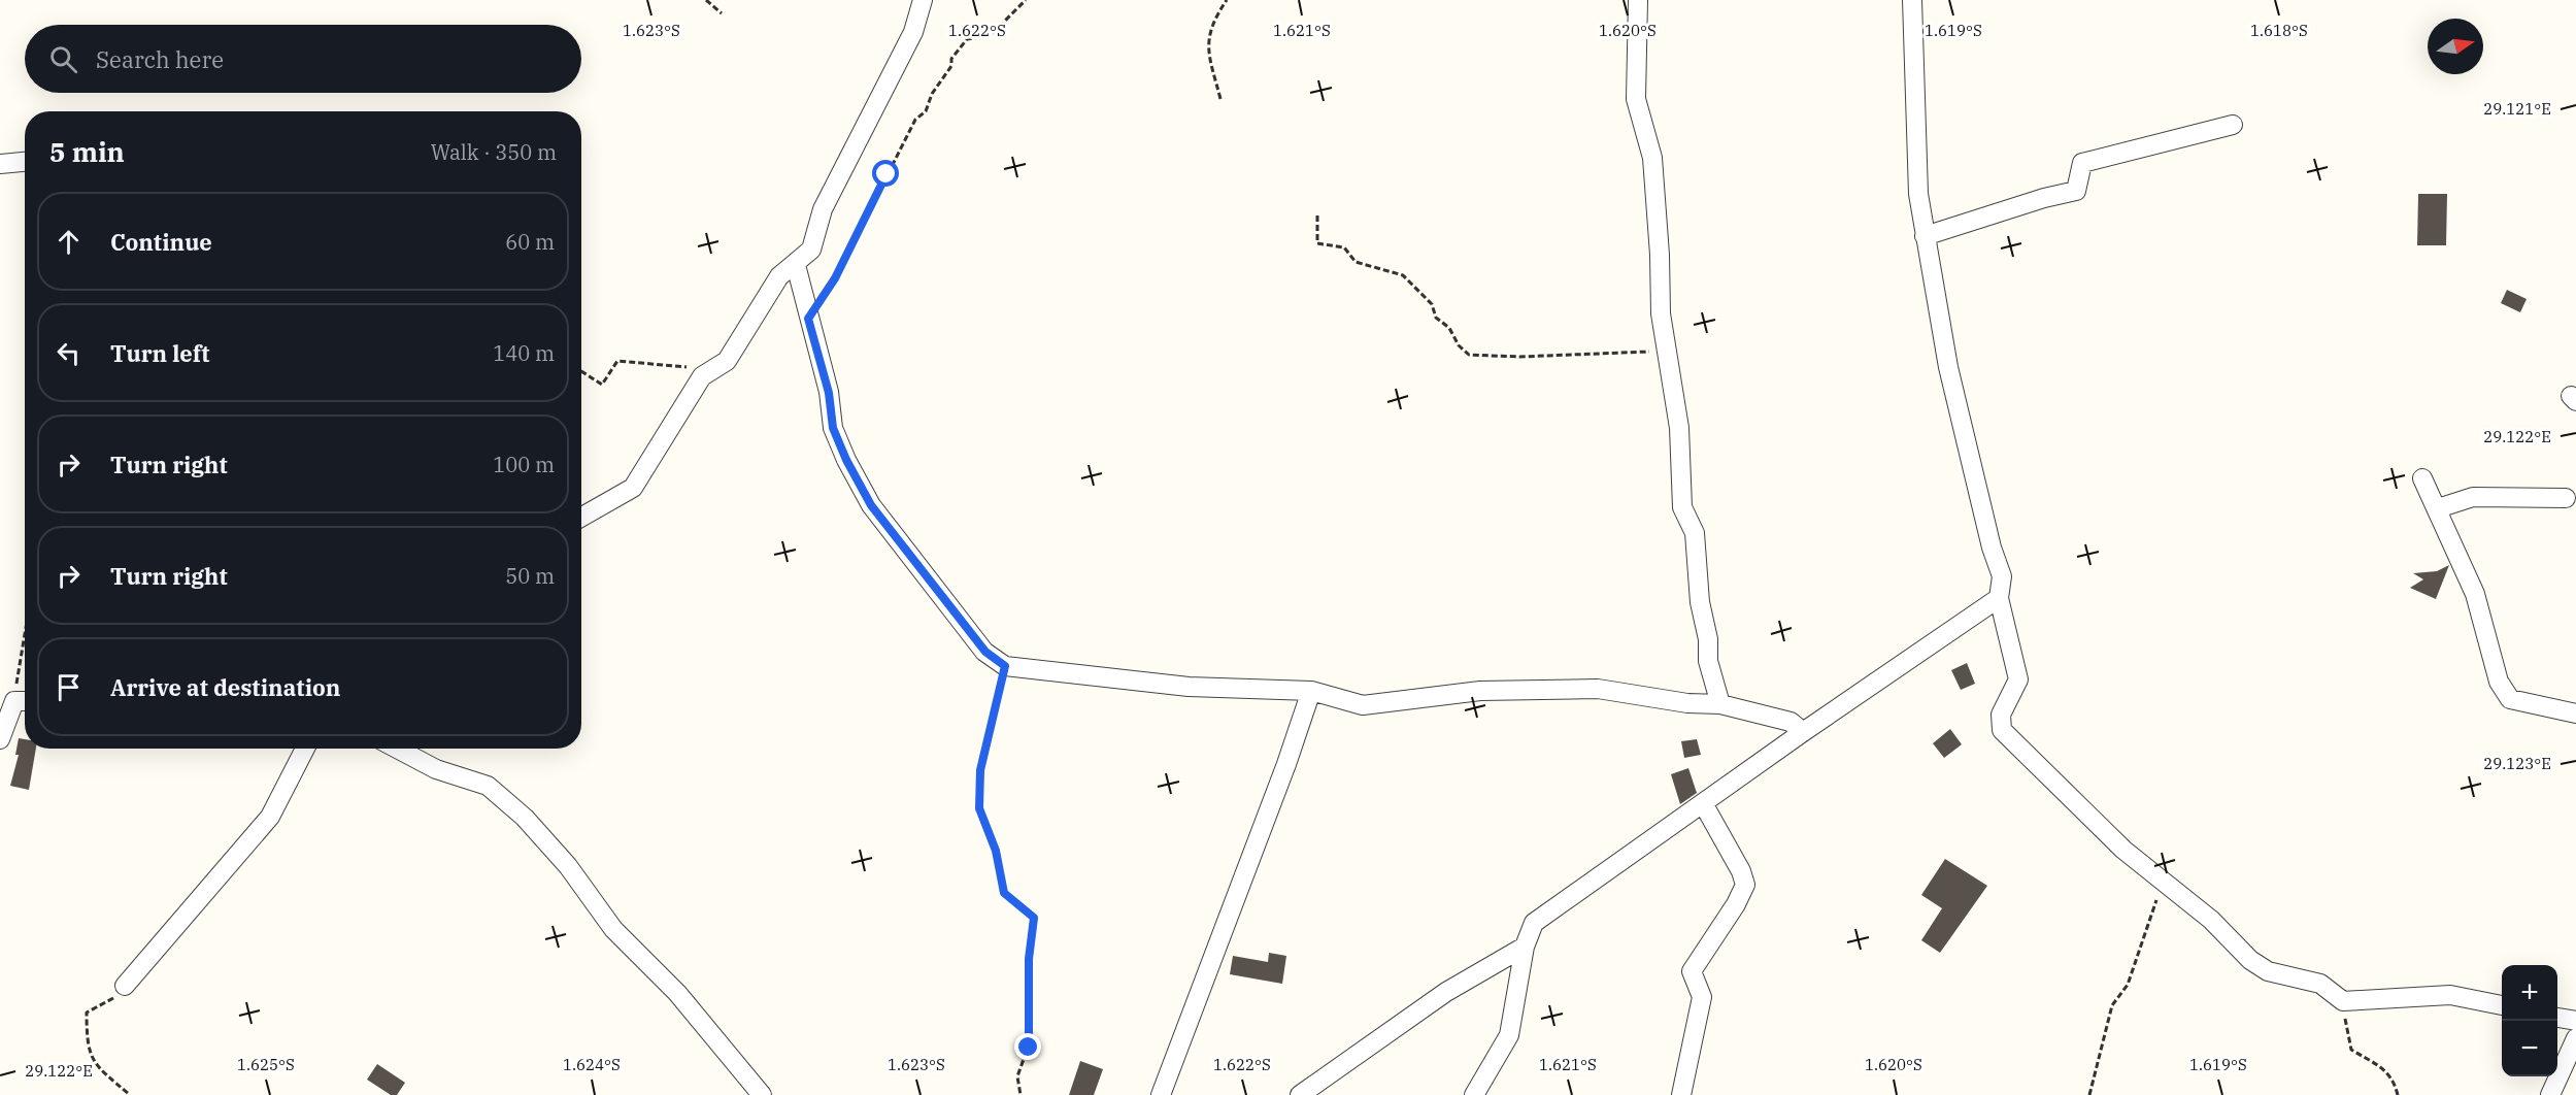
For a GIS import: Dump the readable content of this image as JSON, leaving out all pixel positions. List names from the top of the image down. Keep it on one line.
{"north":"right","page":{"search":"Search here","heading":["5 min","Walk · 350 m"],"list":[["Continue","60 m"],["Turn left","140 m"],["Turn right","100 m"],["Turn right","50 m"],"Arrive at destination"],"map_buttons":["+","−"]},"coordinates":["1.623°S","1.622°S","1.621°S","1.620°S","1.619°S","1.618°S","29.121°E","29.122°E","29.123°E","1.625°S","1.624°S"]}
